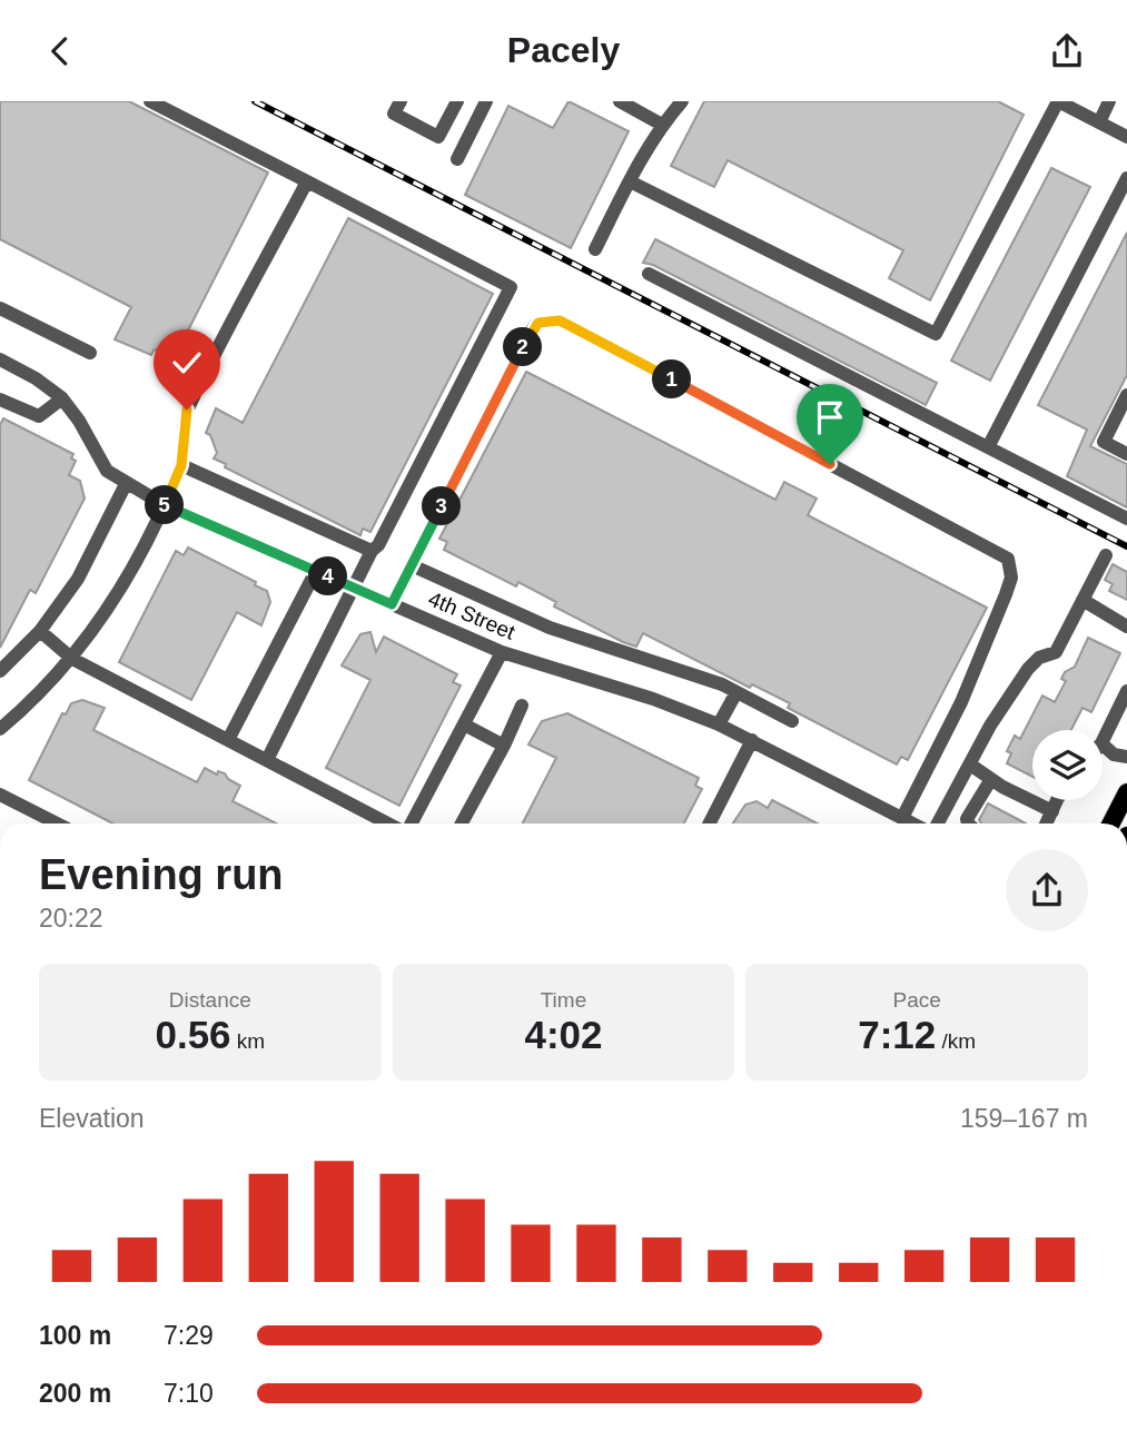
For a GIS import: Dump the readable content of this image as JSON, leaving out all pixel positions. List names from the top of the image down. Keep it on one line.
{"streets":{"street":["4th Street"]},"page":{"header":"Pacely","pins":["2","1","5","3","4"],"heading":["Evening run","20:22"],"stats":[["Distance","0.56 km"],["Time","4:02"],["Pace","7:12 /km"]],"chart":["Elevation","159–167 m"],"list":[{"name":"100 m","note":"7:29"},{"name":"200 m","note":"7:10"}]}}
